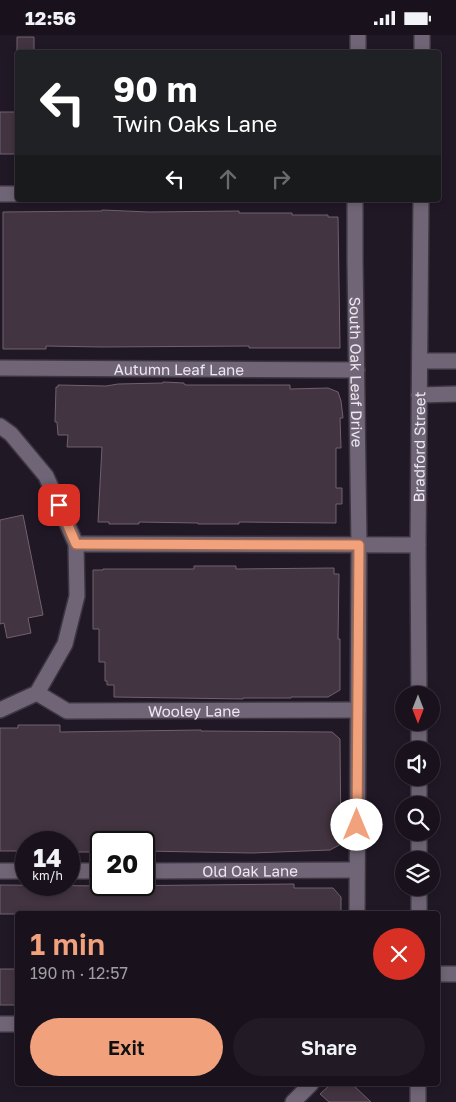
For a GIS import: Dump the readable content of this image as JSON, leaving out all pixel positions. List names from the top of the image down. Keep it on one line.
{"streets":{"street":["Autumn Leaf Lane","South Oak Leaf Drive","Bradford Street","Wooley Lane","Old Oak Lane"]},"crossings":[["Autumn Leaf Lane","South Oak Leaf Drive"],["South Oak Leaf Drive","Wooley Lane"],["South Oak Leaf Drive","Old Oak Lane"]],"north":"bottom","page":{"status":"12:56","turn":["90 m","Twin Oaks Lane"],"speed":"14 km/h","limit":"20","heading":["1 min","190 m · 12:57"],"buttons":["Exit","Share"]}}
